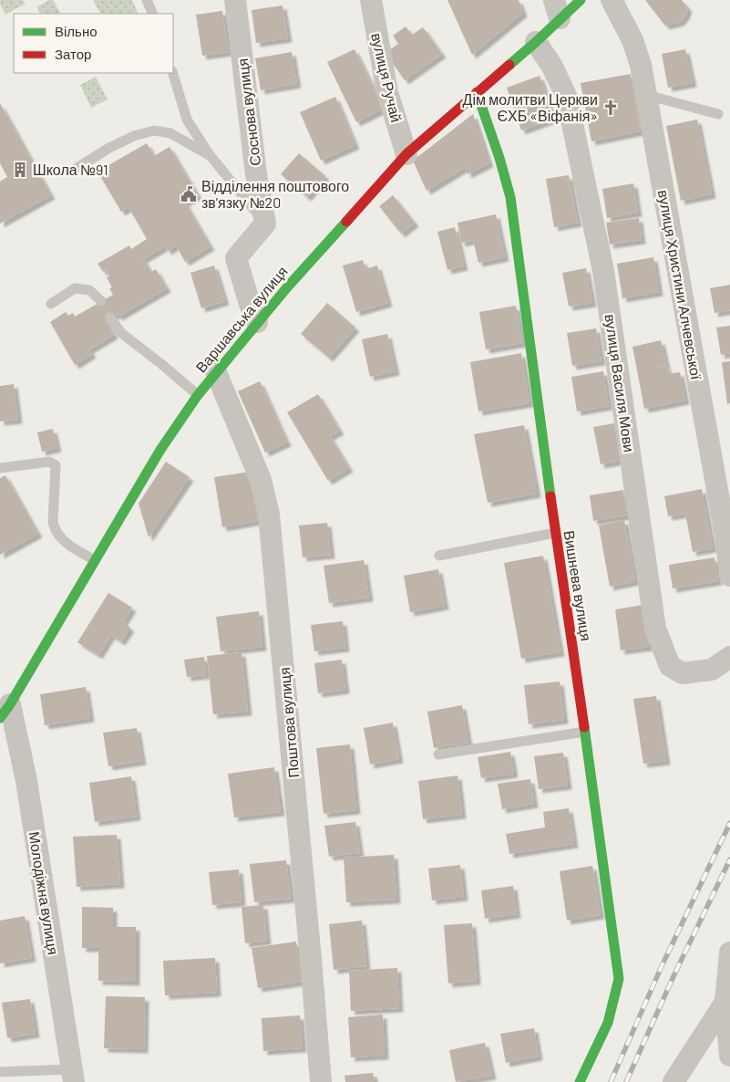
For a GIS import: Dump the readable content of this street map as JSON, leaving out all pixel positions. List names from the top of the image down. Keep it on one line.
{"streets":{"street":["вулиця Ручай","Соснова вулиця","вулиця Христини Алчевської","Варшавська вулиця","вулиця Василя Мови","Вишнева вулиця","Поштова вулиця","Молодіжна вулиця"]},"crossings":[["вулиця Ручай","Варшавська вулиця"],["Варшавська вулиця","вулиця Василя Мови"],["Варшавська вулиця","Вишнева вулиця"],["Варшавська вулиця","Поштова вулиця"],["Варшавська вулиця","Молодіжна вулиця"]],"places":{"church":["Дім молитви Церкви ЄХБ «Віфанія»"],"building":["Школа №91"],"public building":["Відділення поштового зв’язку №20"]},"legend":["Вільно","Затор"]}
